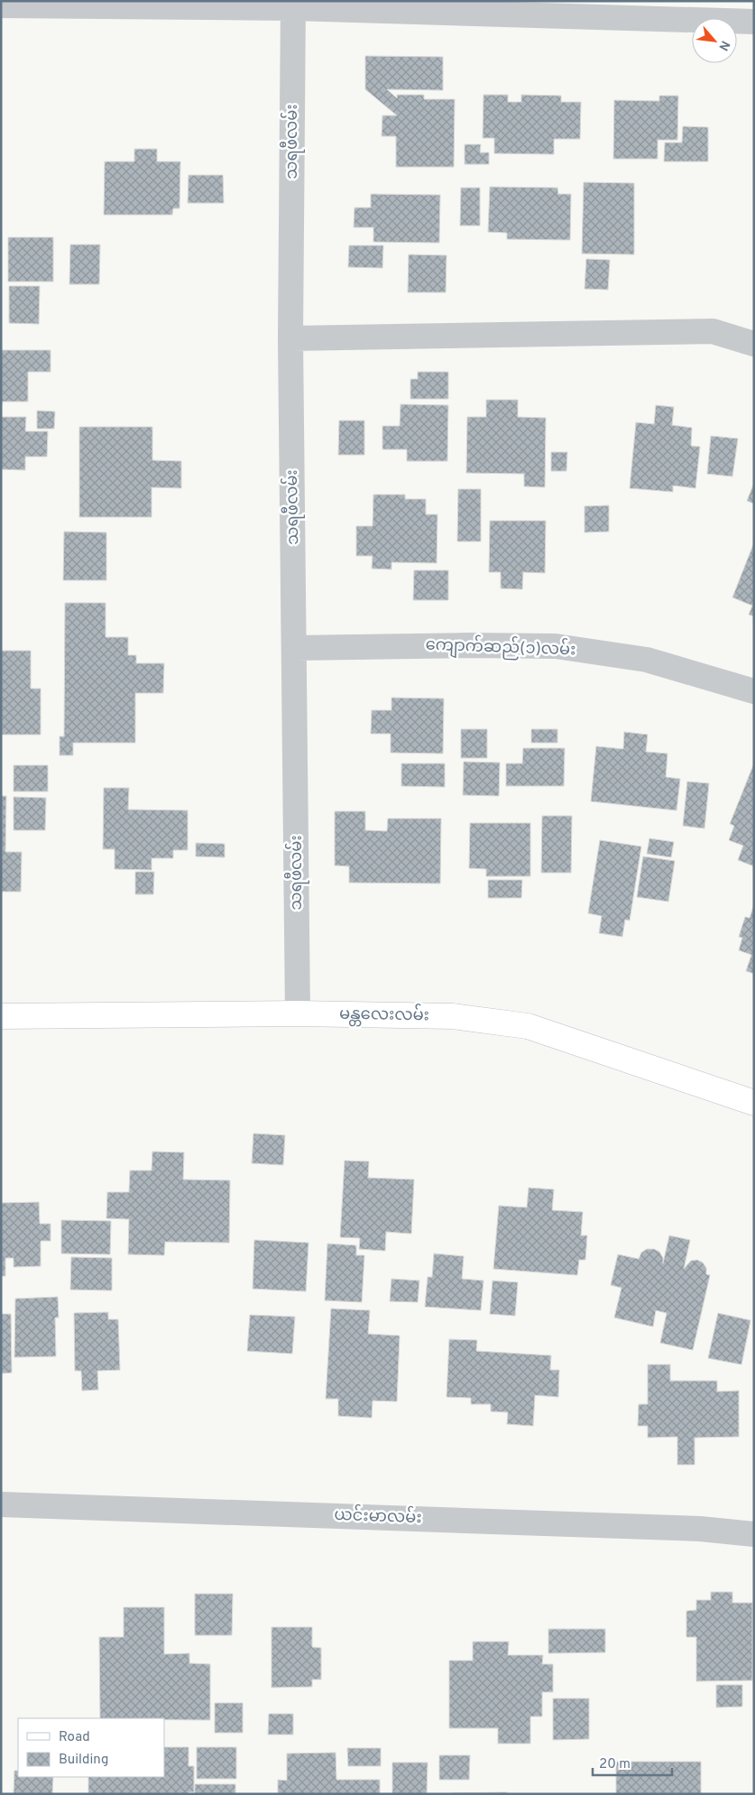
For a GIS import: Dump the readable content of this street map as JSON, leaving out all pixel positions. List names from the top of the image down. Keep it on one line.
{"streets":{"main road":["မန္တလေးလမ်း"],"street":["သရဖီလမ်း","ကျောက်ဆည်(၁)လမ်း","ယင်းမာလမ်း"]},"crossings":[["သရဖီလမ်း","ကျောက်ဆည်(၁)လမ်း"],["သရဖီလမ်း","မန္တလေးလမ်း"]],"legend":["Road","Building"],"scale_bar":"20 m","north":"bottom right"}
